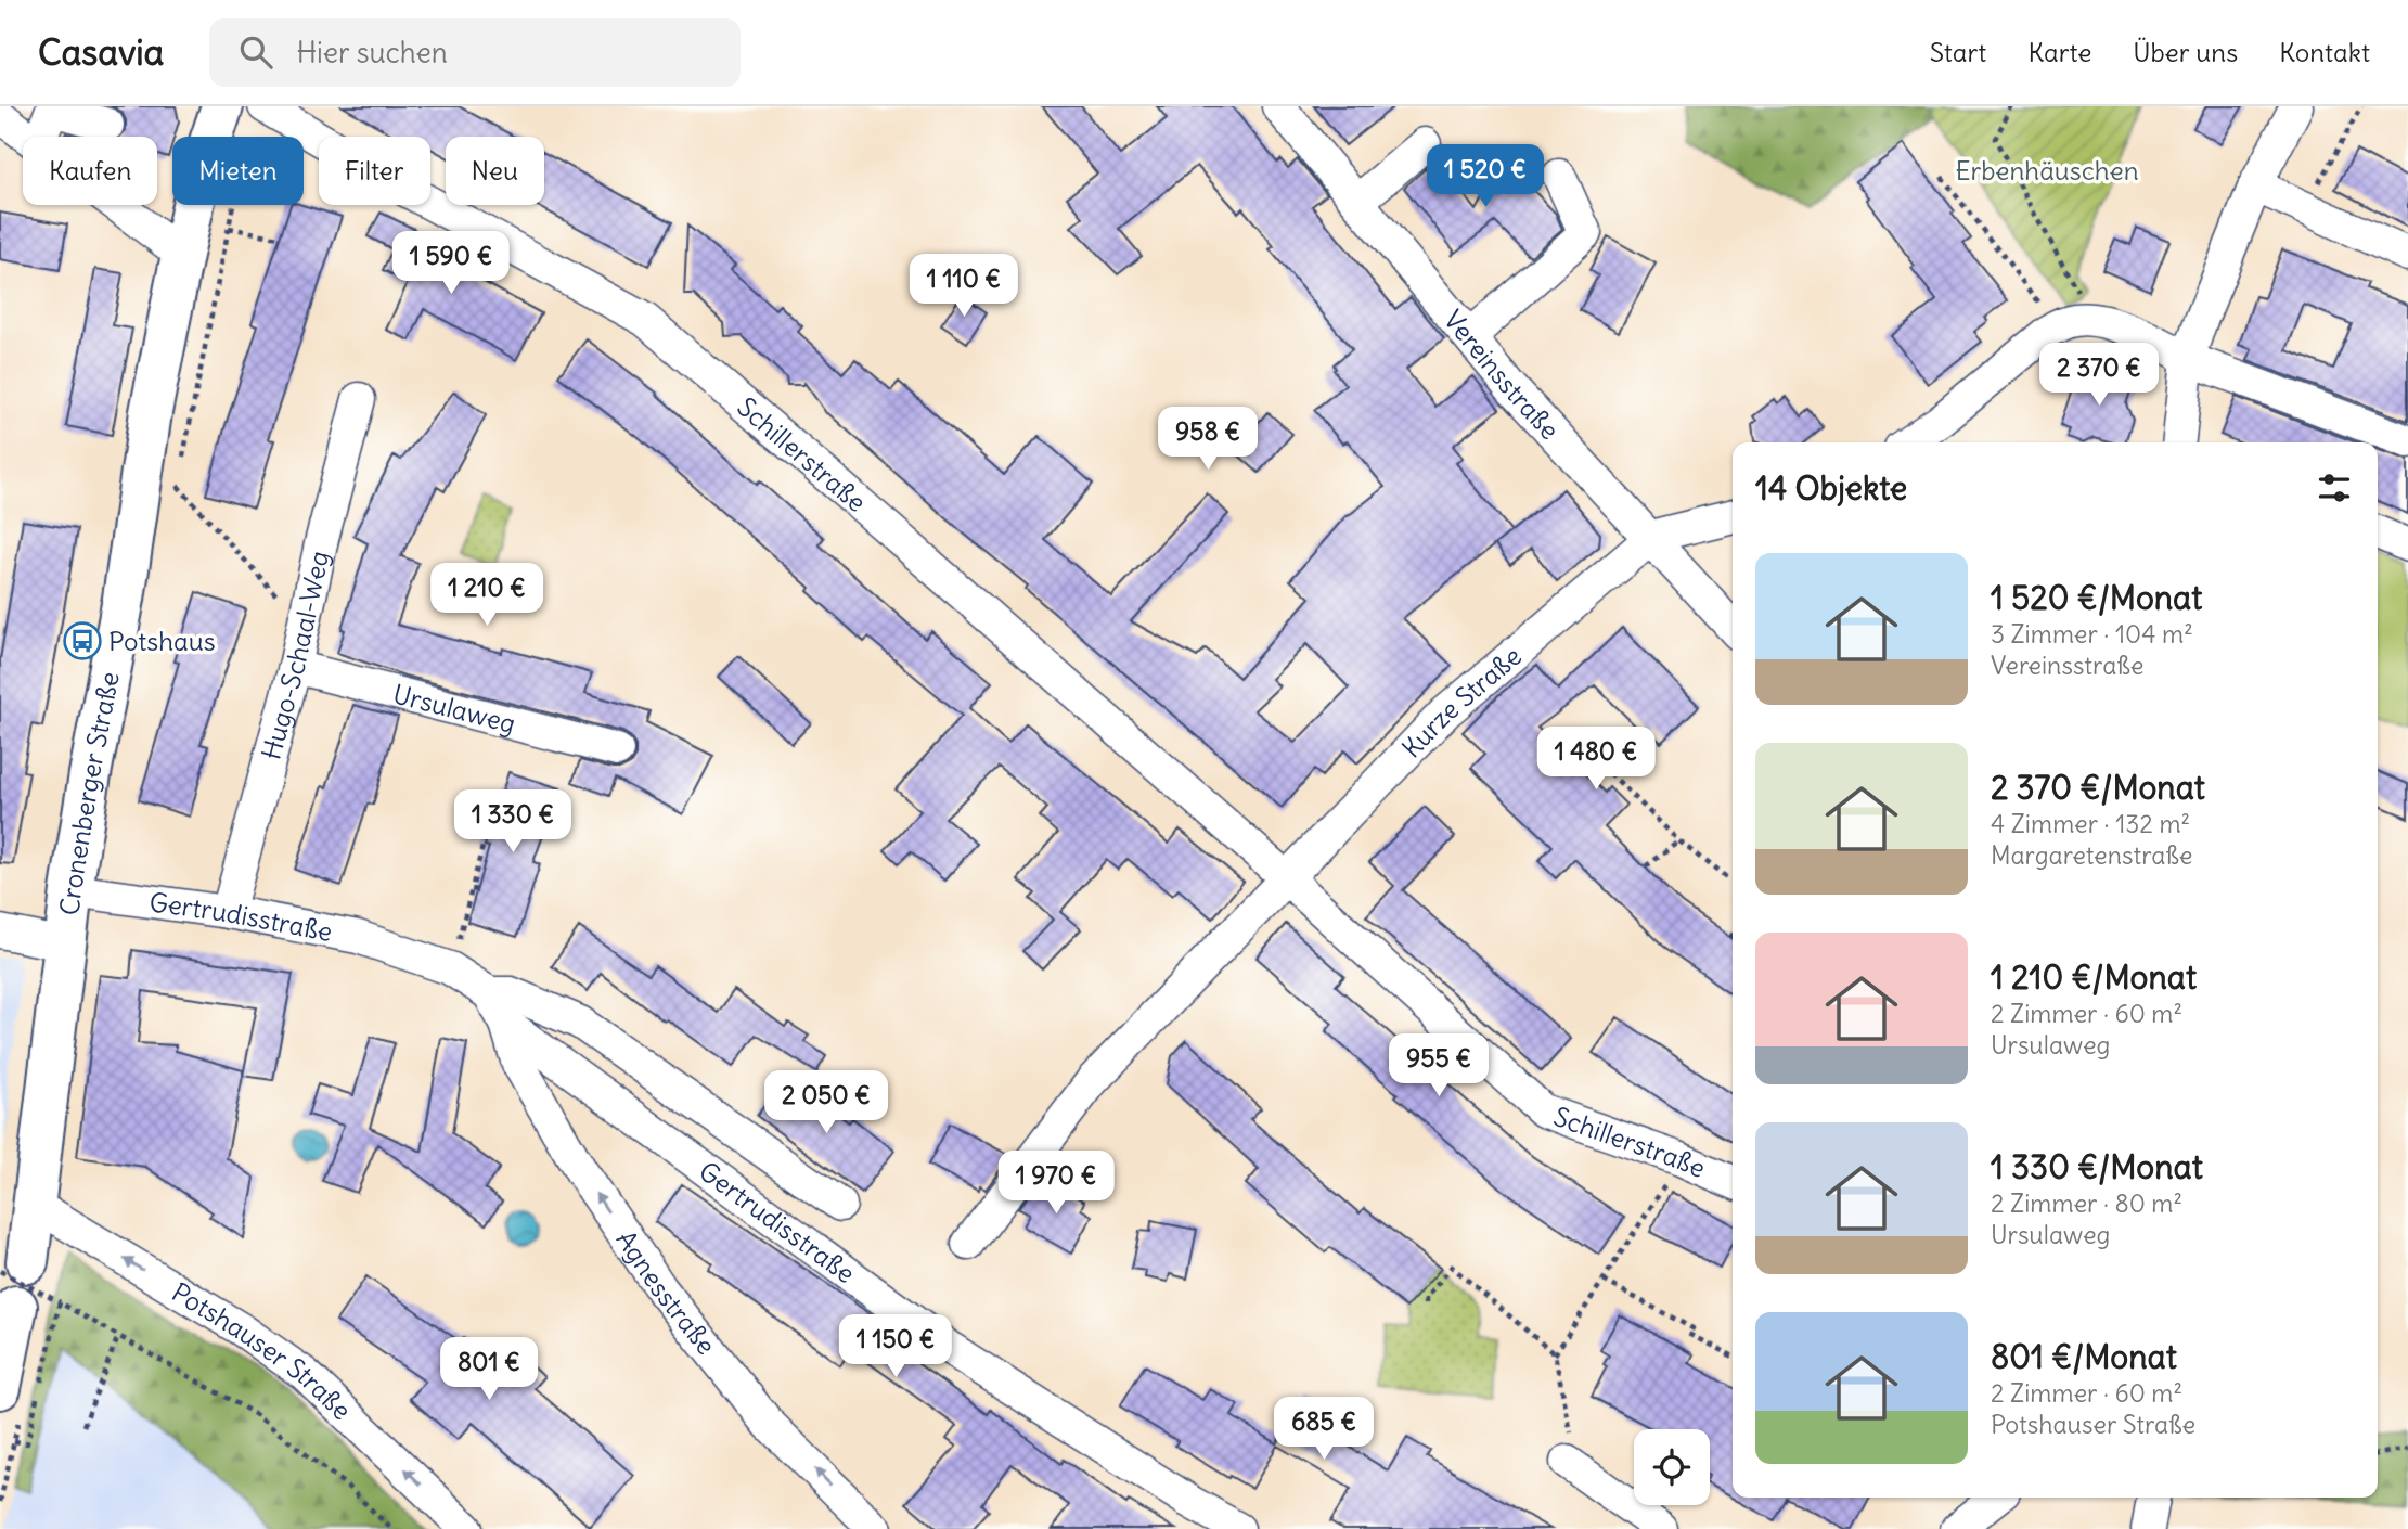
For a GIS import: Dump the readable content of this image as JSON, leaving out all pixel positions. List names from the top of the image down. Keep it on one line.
{"streets":{"main road":["Cronenberger Straße"],"street":["Vereinsstraße","Schillerstraße","Hugo-Schaal-Weg","Kurze Straße","Ursulaweg","Gertrudisstraße","Agnesstraße","Potshauser Straße"]},"crossings":[["Vereinsstraße","Kurze Straße"],["Schillerstraße","Kurze Straße"],["Hugo-Schaal-Weg","Ursulaweg"],["Hugo-Schaal-Weg","Gertrudisstraße"],["Cronenberger Straße","Gertrudisstraße"],["Cronenberger Straße","Potshauser Straße"],["Gertrudisstraße","Agnesstraße"]],"one_way":["Agnesstraße","Potshauser Straße"],"parks":["Erbenhäuschen"],"places":{"bus stop":["Potshaus"]},"page":{"header":"Casavia","search":"Hier suchen","nav":["Start","Karte","Über uns","Kontakt"],"chip":["Kaufen","Mieten","Filter","Neu"],"price":["1 520 €","1 590 €","1 110 €","2 370 €","958 €","1 210 €","1 480 €","1 330 €","955 €","2 050 €","1 970 €","1 150 €","801 €","685 €"],"heading":"14 Objekte","list":[{"name":"1 520 €/Monat","note":"3 Zimmer · 104 m² · Vereinsstraße"},{"name":"2 370 €/Monat","note":"4 Zimmer · 132 m² · Margaretenstraße"},{"name":"1 210 €/Monat","note":"2 Zimmer · 60 m² · Ursulaweg"},{"name":"1 330 €/Monat","note":"2 Zimmer · 80 m² · Ursulaweg"},{"name":"801 €/Monat","note":"2 Zimmer · 60 m² · Potshauser Straße"}]}}
